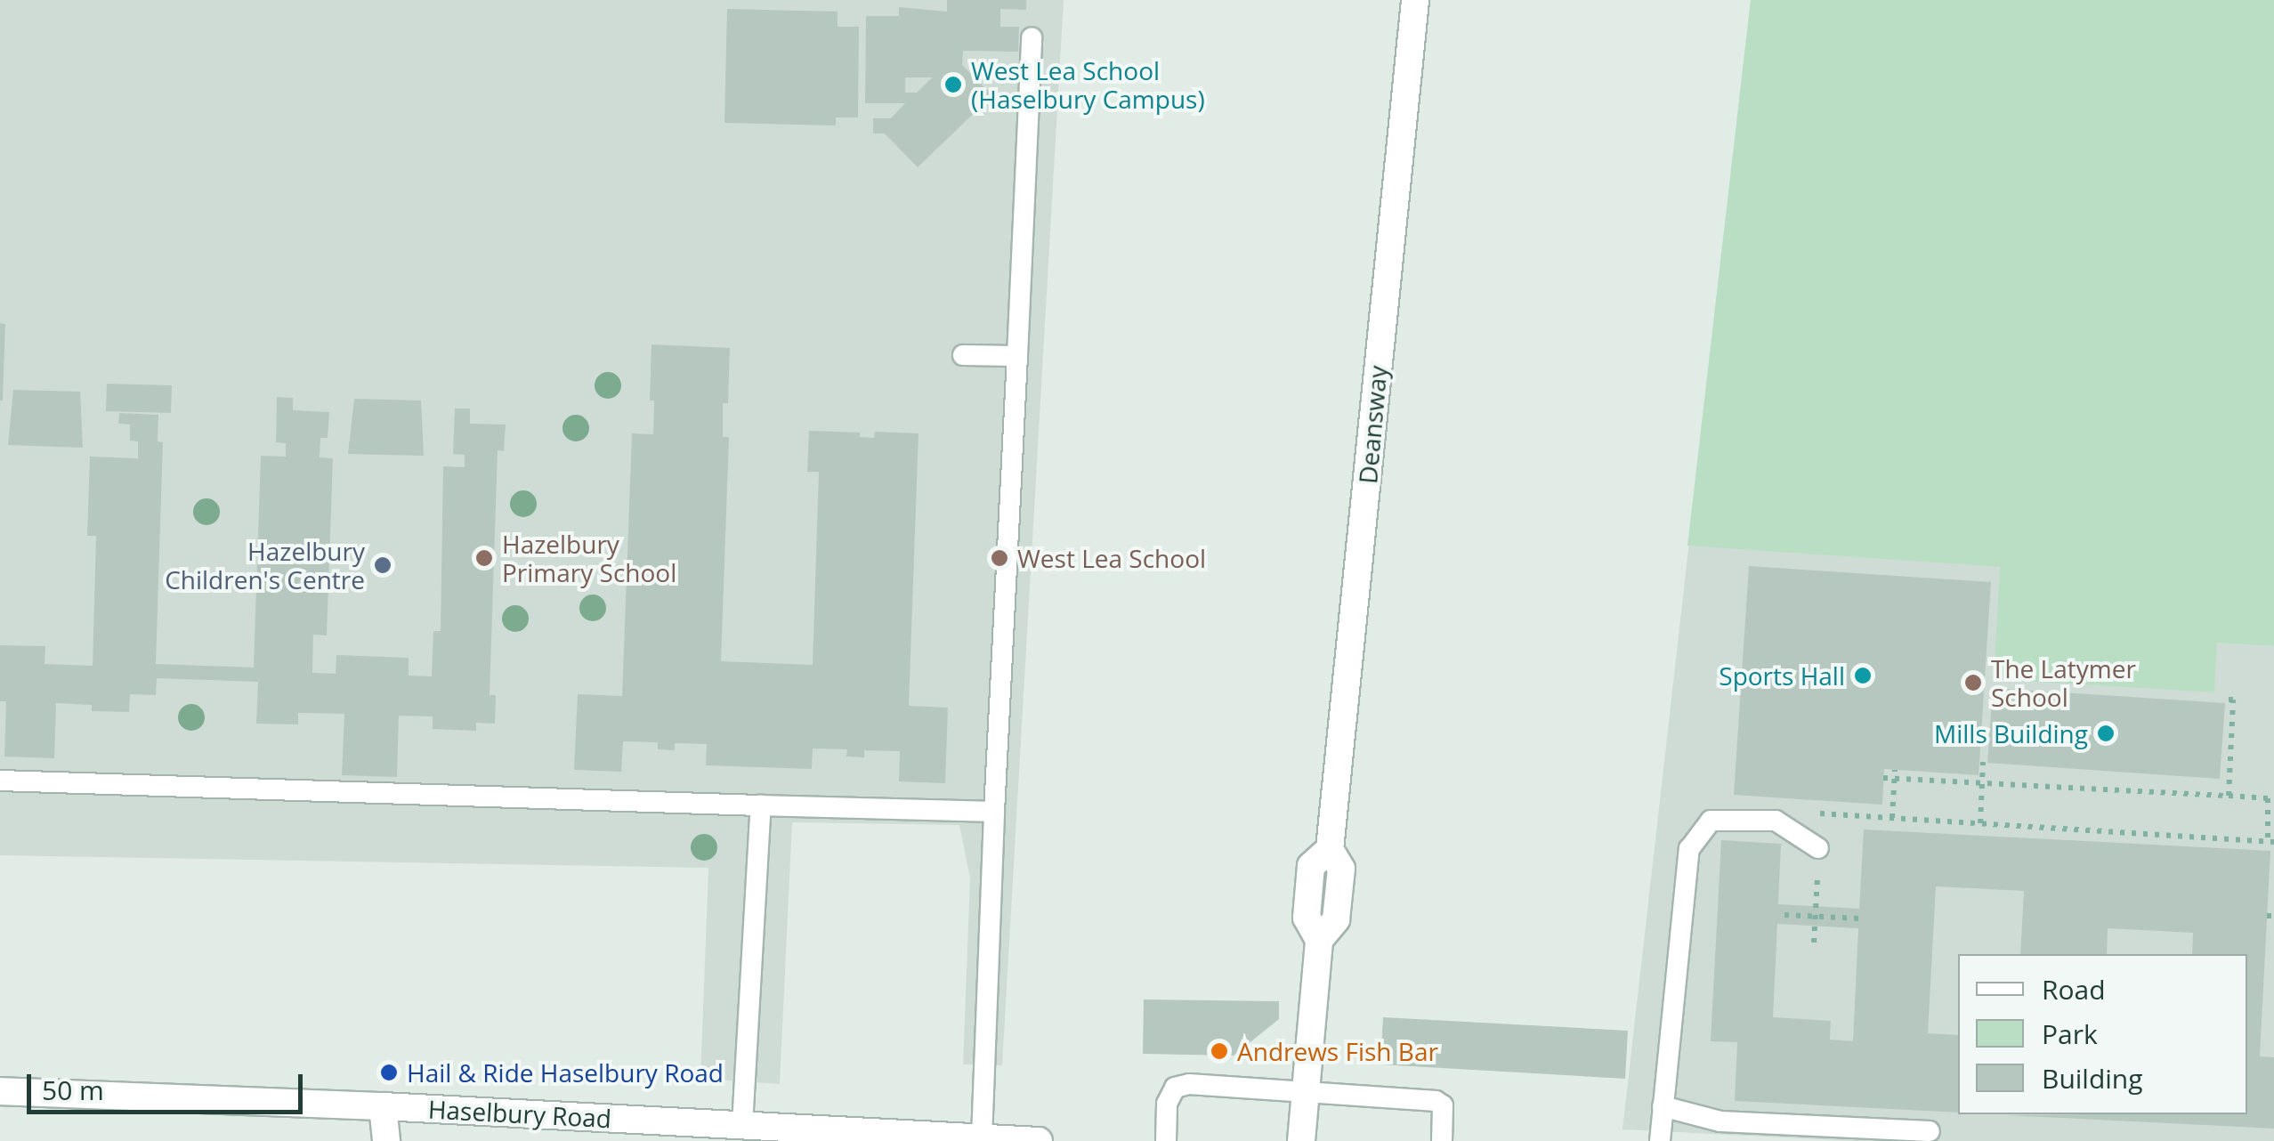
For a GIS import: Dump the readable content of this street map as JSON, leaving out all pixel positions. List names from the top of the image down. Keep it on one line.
{"streets":{"street":["Deansway","Haselbury Road"]},"places":["West Lea School (Haselbury Campus)","Hazelbury Primary School","West Lea School","Hazelbury Children's Centre","Sports Hall","The Latymer School","Mills Building","Andrews Fish Bar","Hail & Ride Haselbury Road"],"legend":["Road","Park","Building"],"scale_bar":"50 m"}
